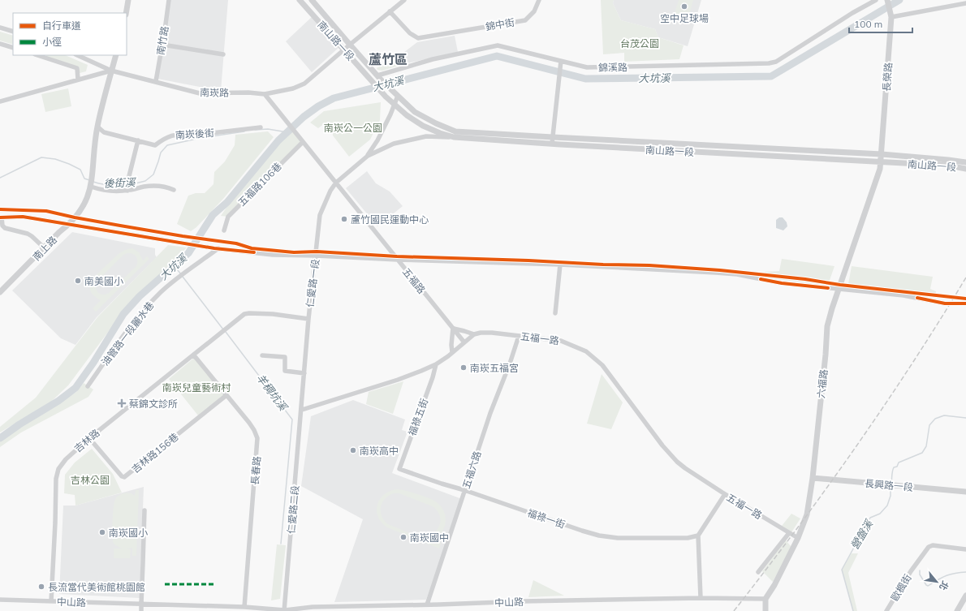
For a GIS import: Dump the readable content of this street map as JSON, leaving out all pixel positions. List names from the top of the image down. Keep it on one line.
{"streets":{"street":["錦中街","南竹路","南山路一段","錦溪路","長榮路","南崁路","南崁後街","五福路106巷","南上路","五福路","仁愛路一段","油管路一段麗水巷","五福一路","六福路","福祿五街","吉林路","吉林路156巷","五福六路","長春路","長興路一段","仁愛路二段","福祿一街","歐楓街","中山路"]},"crossings":[["錦中街","南崁路"],["南竹路","南崁路"],["南山路一段","錦溪路"],["南山路一段","長榮路"],["南山路一段","南崁路"],["南山路一段","仁愛路一段"],["南山路一段","六福路"],["長榮路","六福路"],["南崁路","南上路"],["南崁路","五福路"],["南崁後街","南上路"],["五福路106巷","五福路"],["五福路","仁愛路一段"],["仁愛路一段","吉林路"],["仁愛路一段","仁愛路二段"],["五福一路","六福路"],["五福一路","五福六路"],["六福路","長興路一段"],["六福路","中山路"],["福祿五街","福祿一街"],["吉林路","吉林路156巷"],["吉林路","長春路"],["吉林路","中山路"],["吉林路156巷","長春路"],["五福六路","福祿一街"],["五福六路","中山路"],["長春路","中山路"],["仁愛路二段","中山路"]],"districts":["蘆竹區"],"water":["大坑溪","後街溪","羊稠坑溪","營盤溪"],"parks":["台茂公園","南崁公一公園","南崁兒童藝術村","吉林公園"],"places":{"other":["空中足球場","蘆竹國民運動中心","南美國小","南崁五福宮","南崁高中","南崁國小","南崁國中","長流當代美術館桃園館"],"health":["蔡錦文診所"]},"legend":["自行車道","小徑"],"scale_bar":"100 m","north":"bottom right"}
